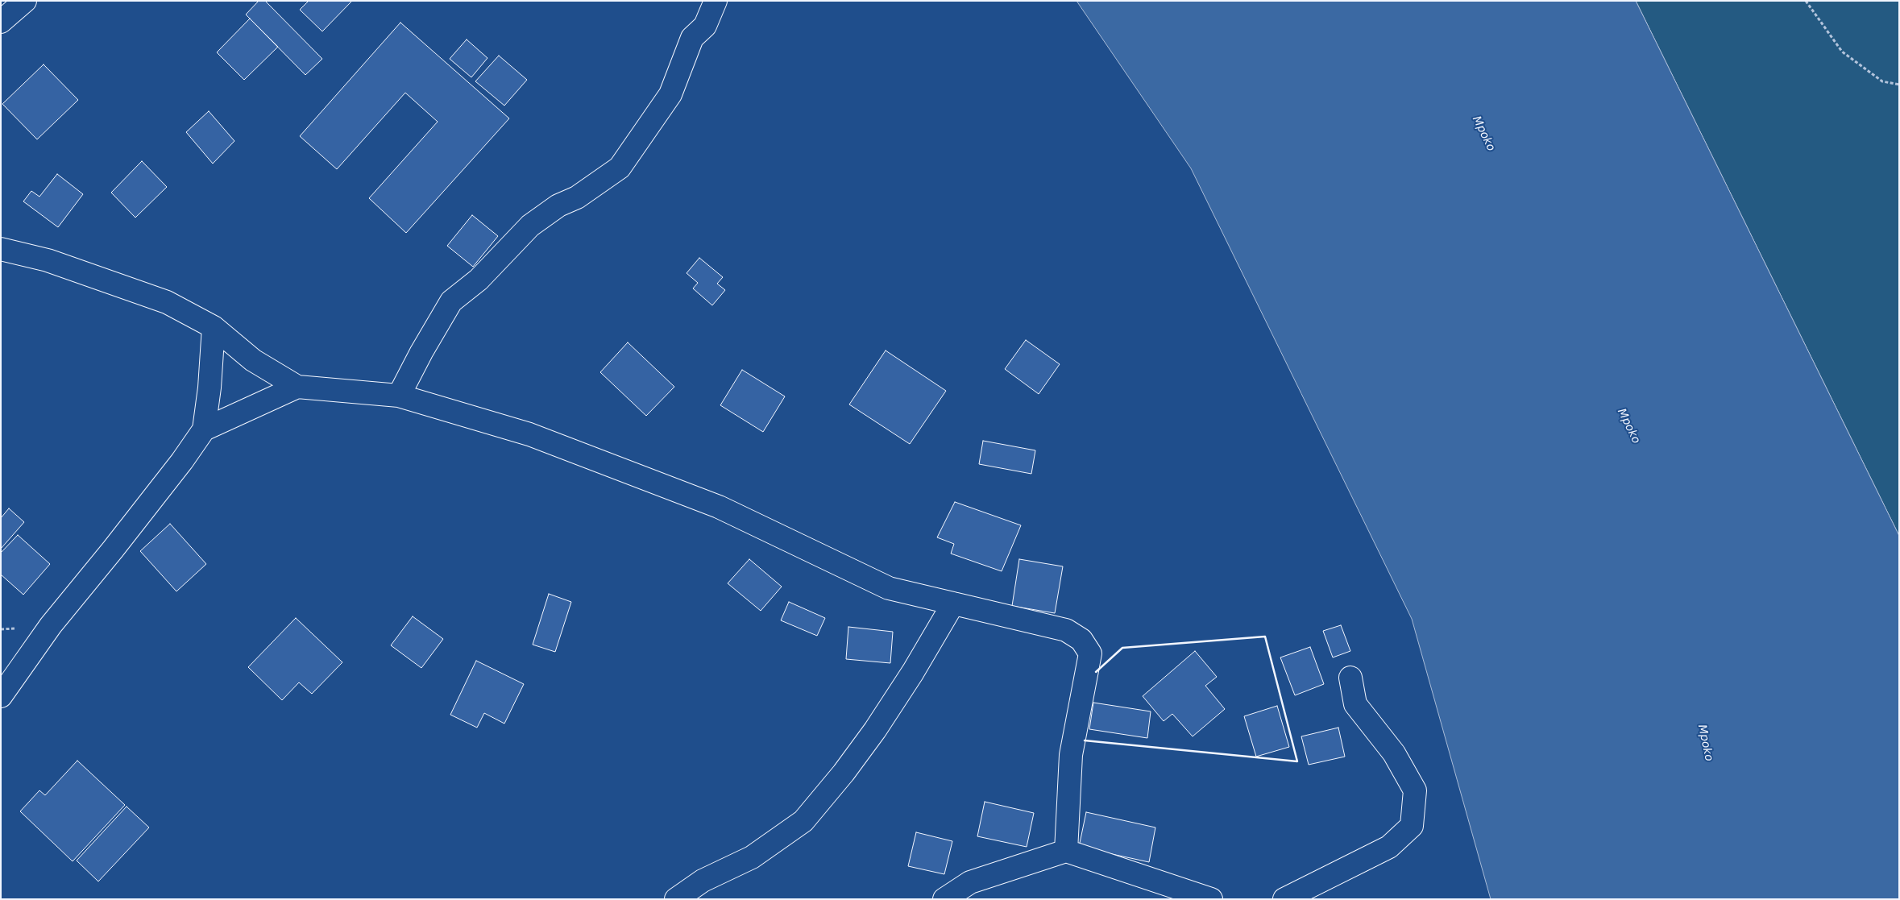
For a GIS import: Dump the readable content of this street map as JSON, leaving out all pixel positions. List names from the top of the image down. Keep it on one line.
{"water":["Mpoko"]}
